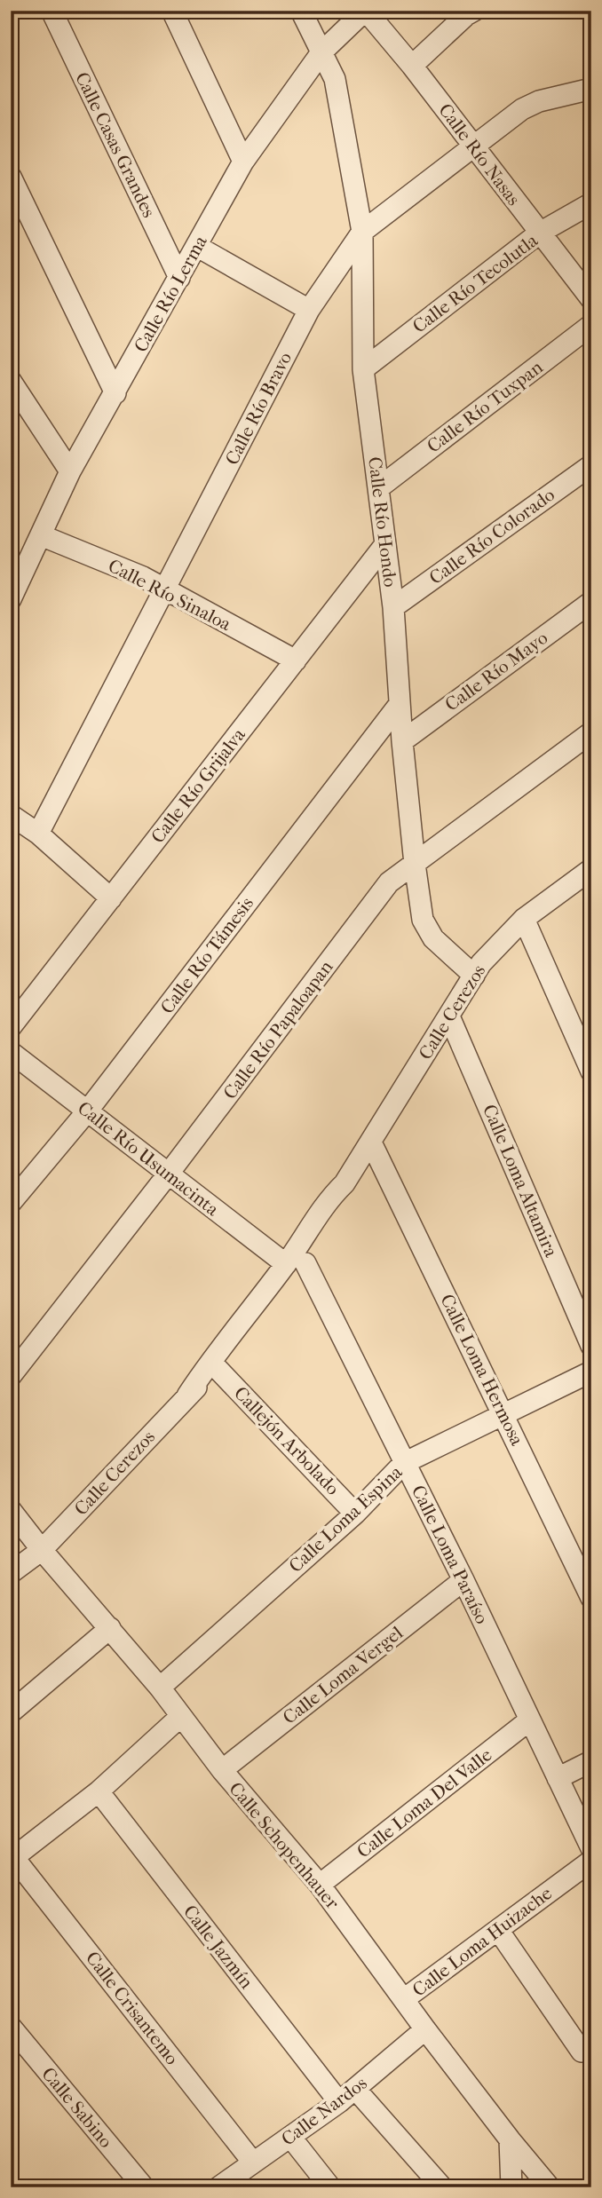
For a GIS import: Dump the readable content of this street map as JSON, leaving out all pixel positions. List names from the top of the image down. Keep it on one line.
{"streets":{"street":["Calle Casas Grandes","Calle Río Nasas","Calle Río Tecolutla","Calle Río Lerma","Calle Río Tuxpan","Calle Río Bravo","Calle Río Hondo","Calle Río Colorado","Calle Río Sinaloa","Calle Río Mayo","Calle Río Grijalva","Calle Río Támesis","Calle Cerezos","Calle Río Papaloapan","Calle Río Usumacinta","Calle Loma Altamira","Calle Loma Hermosa","Callejón Arbolado","Calle Loma Espina","Calle Loma Paraíso","Calle Loma Vergel","Calle Loma Del Valle","Calle Schopenhauer","Calle Loma Huizache","Calle Jazmín","Calle Crisantemo","Calle Sabino","Calle Nardos"]},"crossings":[["Calle Casas Grandes","Calle Río Lerma"],["Calle Río Nasas","Calle Río Tecolutla"],["Calle Río Nasas","Calle Río Lerma"],["Calle Río Nasas","Calle Río Bravo"],["Calle Río Tecolutla","Calle Río Hondo"],["Calle Río Lerma","Calle Río Hondo"],["Calle Río Lerma","Calle Río Sinaloa"],["Calle Río Tuxpan","Calle Río Hondo"],["Calle Río Bravo","Calle Río Hondo"],["Calle Río Bravo","Calle Río Sinaloa"],["Calle Río Hondo","Calle Río Colorado"],["Calle Río Hondo","Calle Río Mayo"],["Calle Río Hondo","Calle Río Grijalva"],["Calle Río Hondo","Calle Río Támesis"],["Calle Río Hondo","Calle Cerezos"],["Calle Río Hondo","Calle Río Papaloapan"],["Calle Río Sinaloa","Calle Río Grijalva"],["Calle Río Támesis","Calle Río Usumacinta"],["Calle Cerezos","Calle Río Usumacinta"],["Calle Cerezos","Calle Loma Altamira"],["Calle Cerezos","Calle Loma Hermosa"],["Calle Cerezos","Callejón Arbolado"],["Calle Cerezos","Calle Loma Paraíso"],["Calle Cerezos","Calle Schopenhauer"],["Calle Río Papaloapan","Calle Río Usumacinta"],["Calle Río Usumacinta","Calle Loma Paraíso"],["Calle Loma Hermosa","Calle Loma Espina"],["Callejón Arbolado","Calle Loma Espina"],["Calle Loma Espina","Calle Loma Paraíso"],["Calle Loma Espina","Calle Schopenhauer"],["Calle Loma Paraíso","Calle Loma Vergel"],["Calle Loma Paraíso","Calle Loma Del Valle"],["Calle Loma Vergel","Calle Schopenhauer"],["Calle Loma Del Valle","Calle Schopenhauer"],["Calle Schopenhauer","Calle Loma Huizache"],["Calle Schopenhauer","Calle Nardos"],["Calle Jazmín","Calle Nardos"],["Calle Crisantemo","Calle Nardos"]]}
